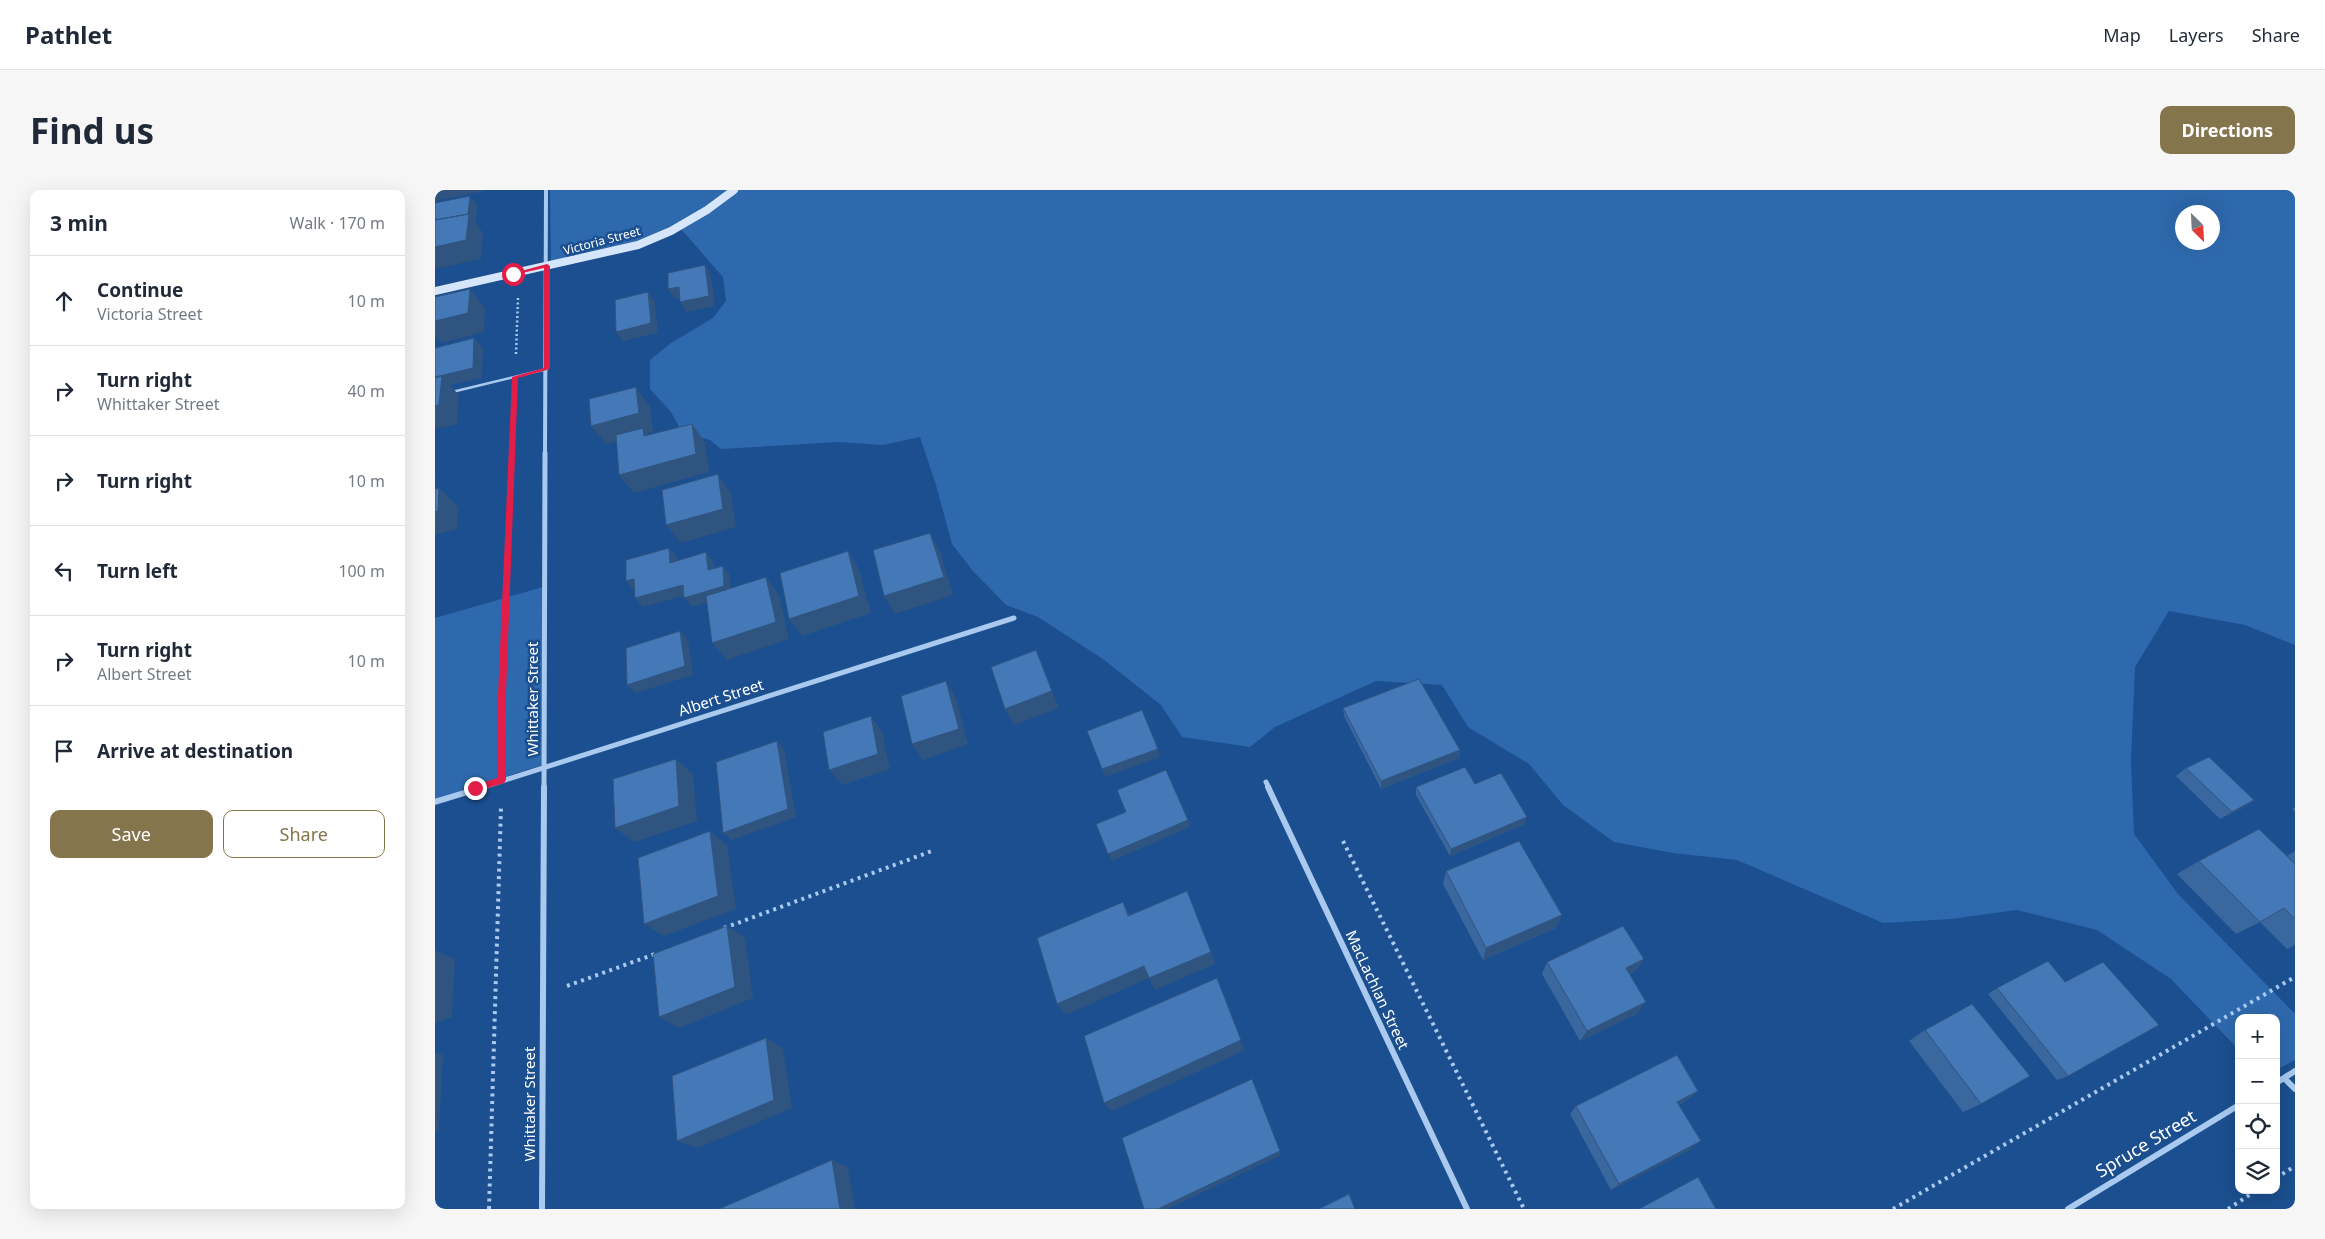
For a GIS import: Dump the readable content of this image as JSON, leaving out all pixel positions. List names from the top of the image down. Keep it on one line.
{"streets":{"street":["Victoria Street","Albert Street","Whittaker Street","MacLachlan Street","Spruce Street"]},"crossings":[["Victoria Street","Whittaker Street"],["Albert Street","Whittaker Street"]],"north":"bottom right","page":{"header":"Pathlet","nav":["Map","Layers","Share"],"buttons":["Directions",["Save","Share"]],"title":"Find us","heading":["3 min","Walk · 170 m"],"list":[["Continue","Victoria Street","10 m"],["Turn right","Whittaker Street","40 m"],["Turn right","10 m"],["Turn left","100 m"],["Turn right","Albert Street","10 m"],"Arrive at destination"],"map_buttons":["+","−"]}}
